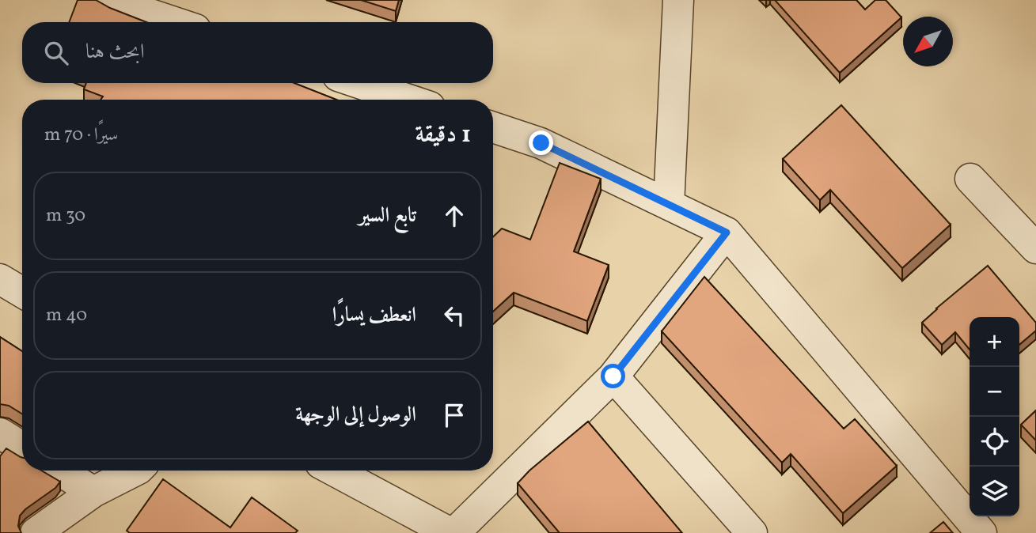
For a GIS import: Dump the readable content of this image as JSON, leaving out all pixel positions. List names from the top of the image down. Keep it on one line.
{"north":"bottom left","page":{"search":"ابحث هنا","heading":["1 دقيقة","سيرًا · 70 m"],"list":[["تابع السير","30 m"],["انعطف يسارًا","40 m"],"الوصول إلى الوجهة"],"map_buttons":["+","−"]}}
